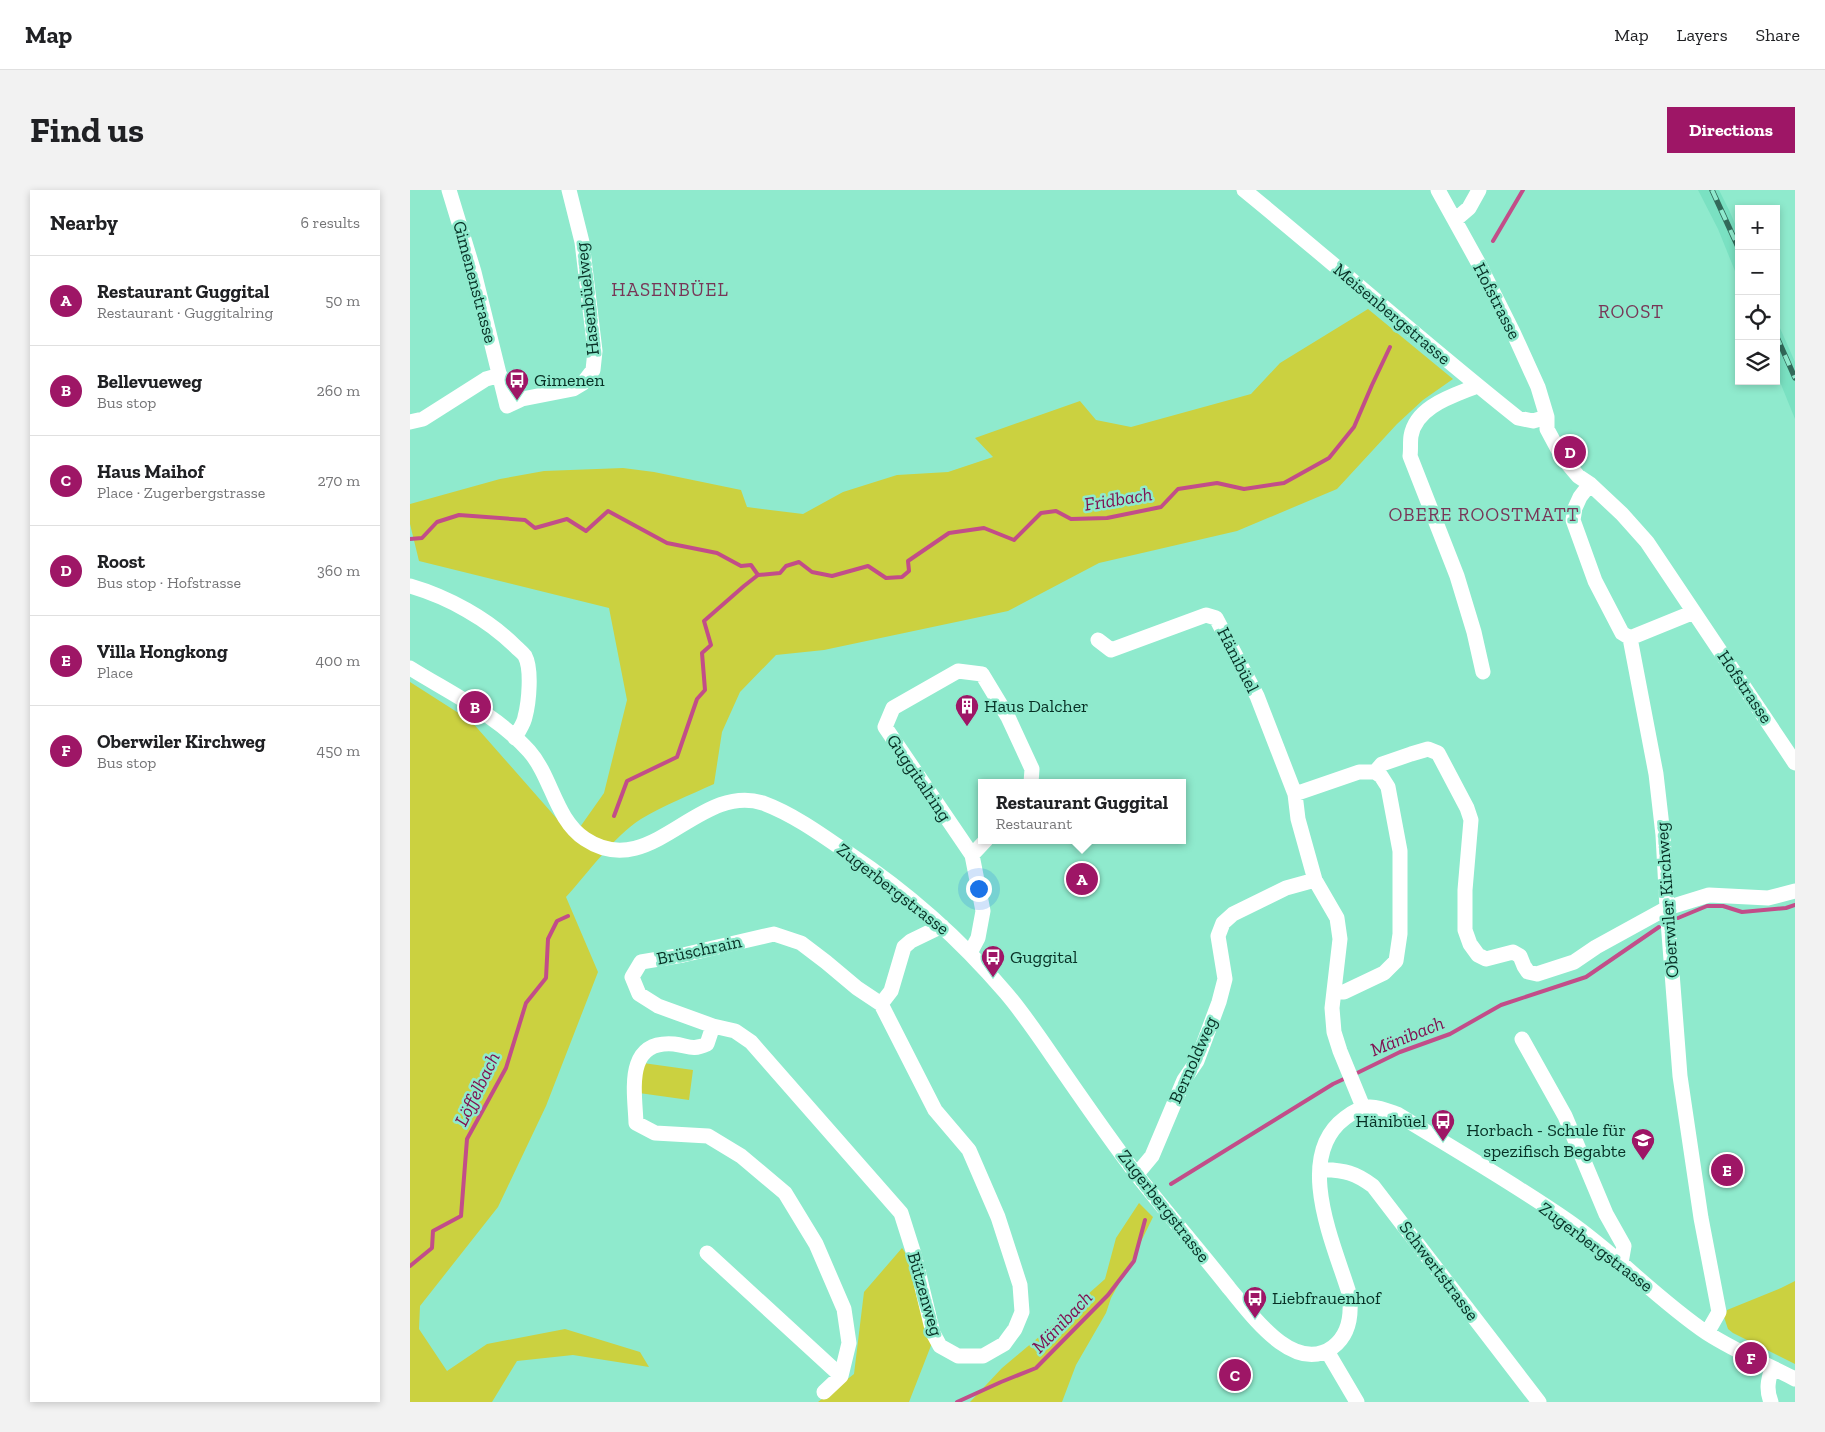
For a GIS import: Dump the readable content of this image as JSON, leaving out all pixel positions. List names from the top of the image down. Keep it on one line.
{"streets":{"street":["Gimenenstrasse","Hasenbüelweg","Hofstrasse","Meisenbergstrasse","Hänibüel","Guggitalring","Zugerbergstrasse","Oberwiler Kirchweg","Brüschrain","Bernoldweg","Schwertstrasse","Bützenweg"]},"crossings":[["Gimenenstrasse","Hasenbüelweg"],["Hofstrasse","Meisenbergstrasse"],["Hofstrasse","Oberwiler Kirchweg"],["Hänibüel","Zugerbergstrasse"],["Hänibüel","Bernoldweg"],["Guggitalring","Zugerbergstrasse"],["Zugerbergstrasse","Oberwiler Kirchweg"],["Zugerbergstrasse","Bernoldweg"],["Brüschrain","Bützenweg"]],"districts":["HASENBÜEL","ROOST","OBERE ROOSTMATT"],"water":["Fridbach","Mänibach","Löffelbach"],"places":{"bus stop":["Gimenen","Guggital","Hänibüel","Liebfrauenhof"],"building":["Haus Dalcher"],"school or university":["Horbach - Schule für spezifisch Begabte"]},"page":{"header":"Map","nav":["Map","Layers","Share"],"buttons":"Directions","title":"Find us","heading":["Nearby","6 results"],"map_buttons":["+","−"],"list":[{"mark":"A","name":"Restaurant Guggital","note":"Restaurant · Guggitalring","value":"50 m"},{"mark":"B","name":"Bellevueweg","note":"Bus stop","value":"260 m"},{"mark":"C","name":"Haus Maihof","note":"Place · Zugerbergstrasse","value":"270 m"},{"mark":"D","name":"Roost","note":"Bus stop · Hofstrasse","value":"360 m"},{"mark":"E","name":"Villa Hongkong","note":"Place","value":"400 m"},{"mark":"F","name":"Oberwiler Kirchweg","note":"Bus stop","value":"450 m"}],"pins":["D","B","A","E","F","C"],"popup":["Restaurant Guggital","Restaurant"]}}
